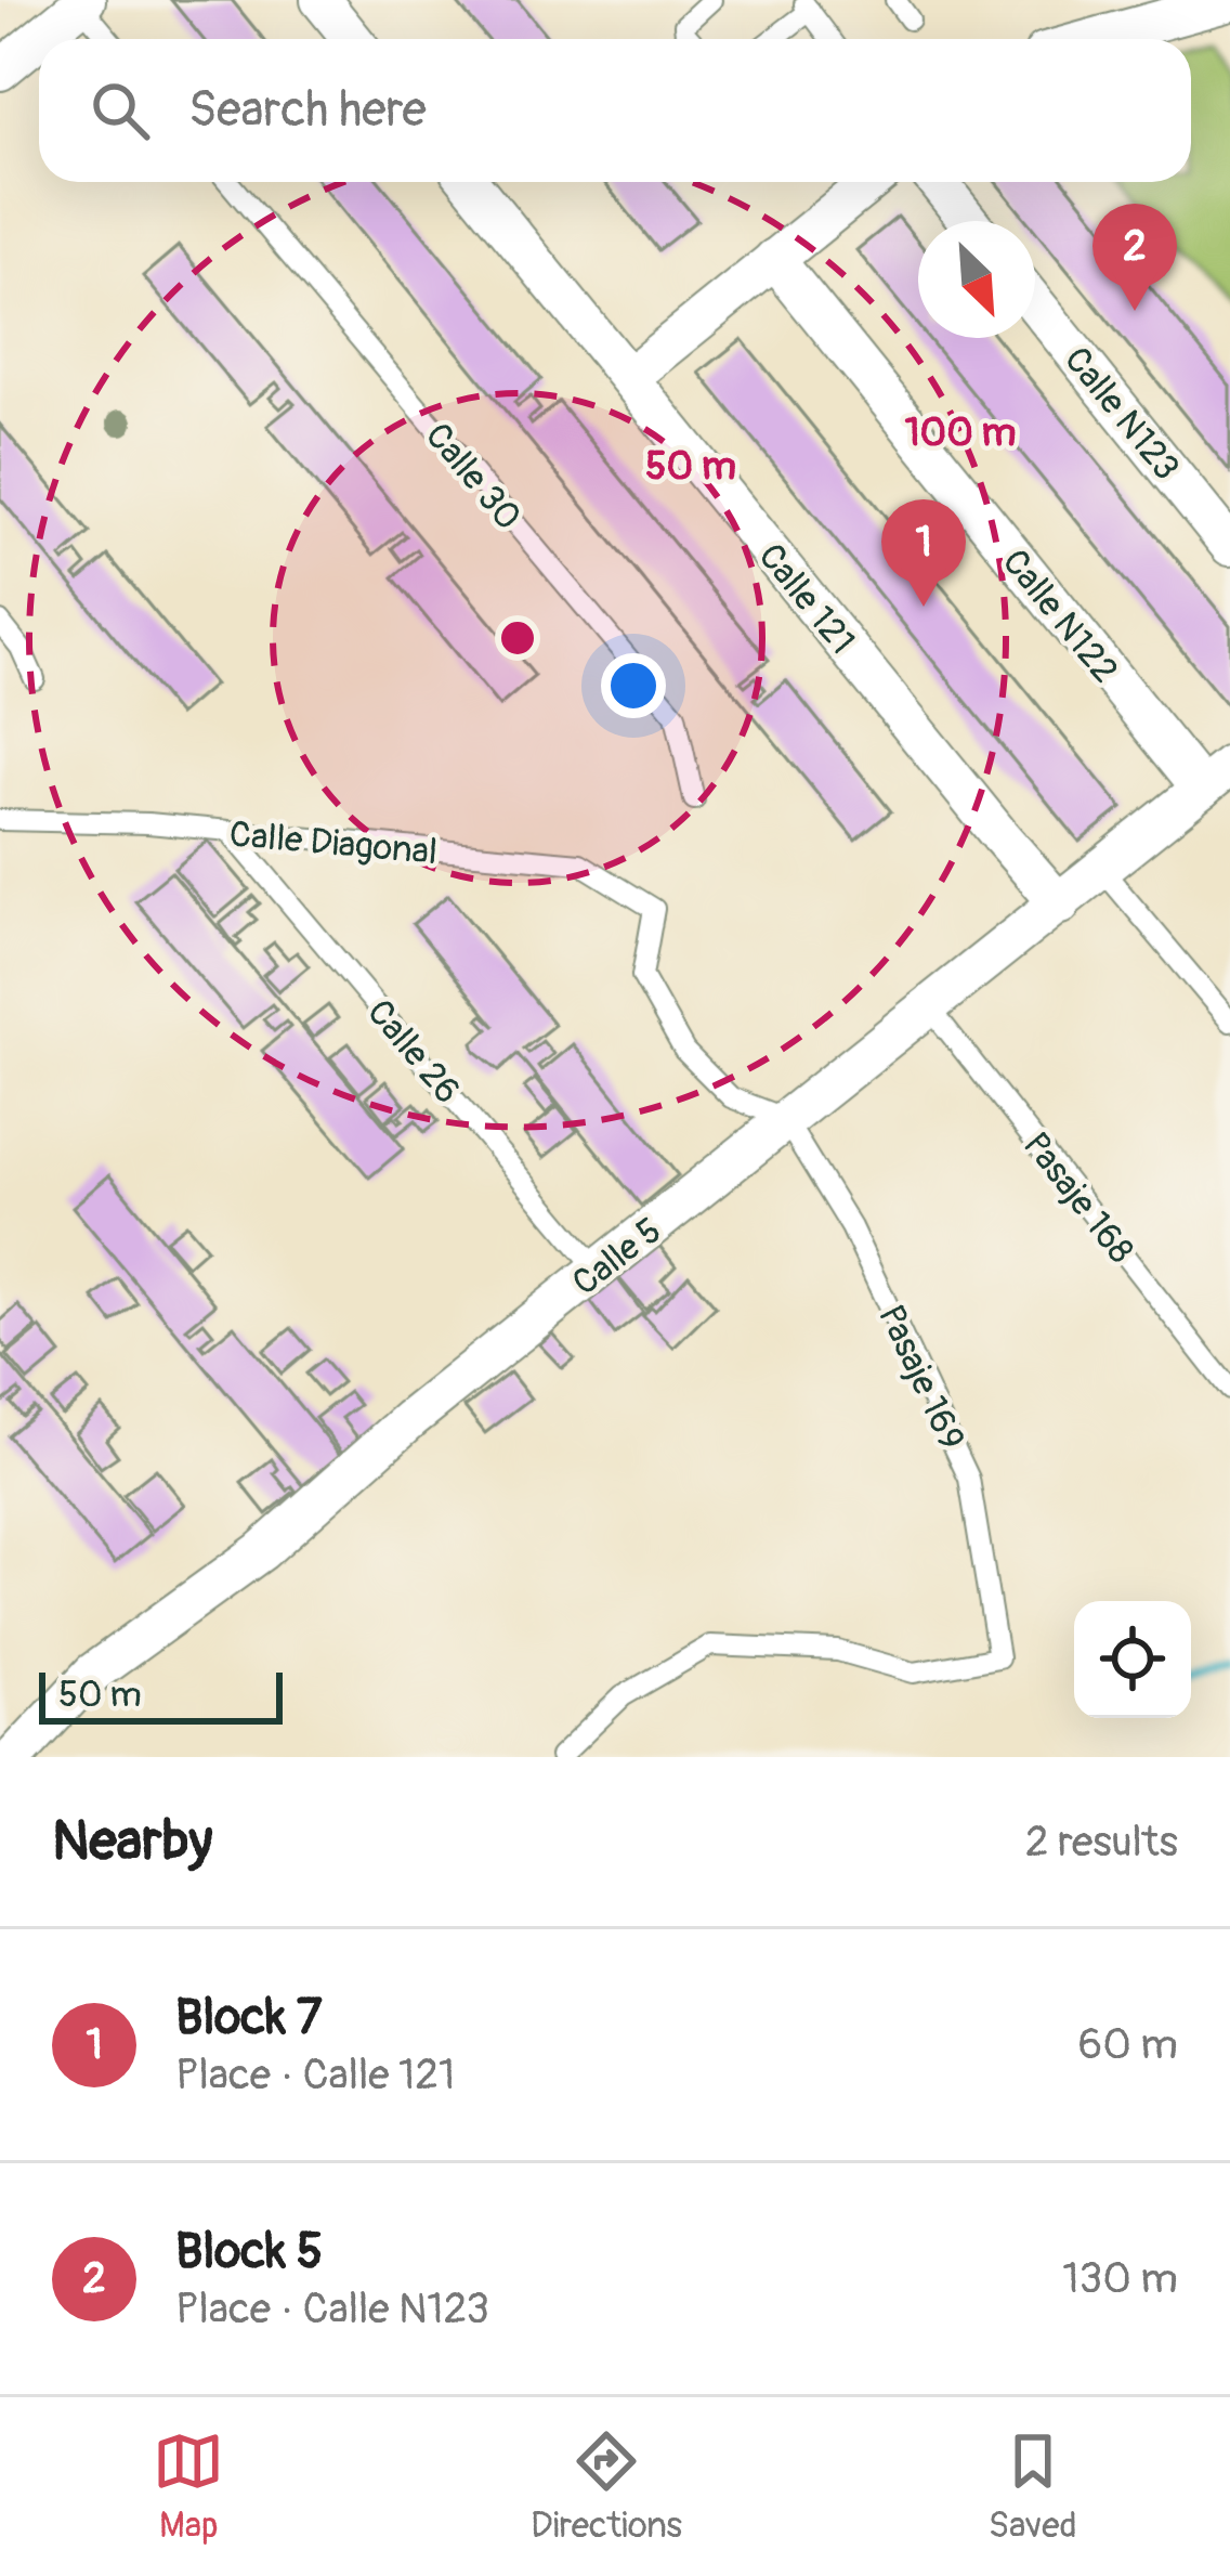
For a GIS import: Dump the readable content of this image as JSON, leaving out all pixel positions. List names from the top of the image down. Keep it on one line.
{"streets":{"street":["Calle N123","Calle 121","Calle N122","Calle 5"],"lane":["Calle 30","Calle Diagonal","Calle 26","Pasaje 168","Pasaje 169"]},"crossings":[["Calle 121","Calle 5"],["Calle N122","Calle 5"],["Calle Diagonal","Calle 26"],["Calle Diagonal","Calle 5"],["Calle Diagonal","Pasaje 169"],["Calle 26","Calle 5"],["Pasaje 168","Calle 5"],["Calle 5","Pasaje 169"]],"scale_bar":"50 m","north":"bottom right","page":{"search":"Search here","pins":["2","1"],"scale":"50 m","heading":["Nearby","2 results"],"list":[{"mark":"1","name":"Block 7","note":"Place · Calle 121","value":"60 m"},{"mark":"2","name":"Block 5","note":"Place · Calle N123","value":"130 m"}],"nav":["Map","Directions","Saved"]},"rings":["100 m","50 m"]}
